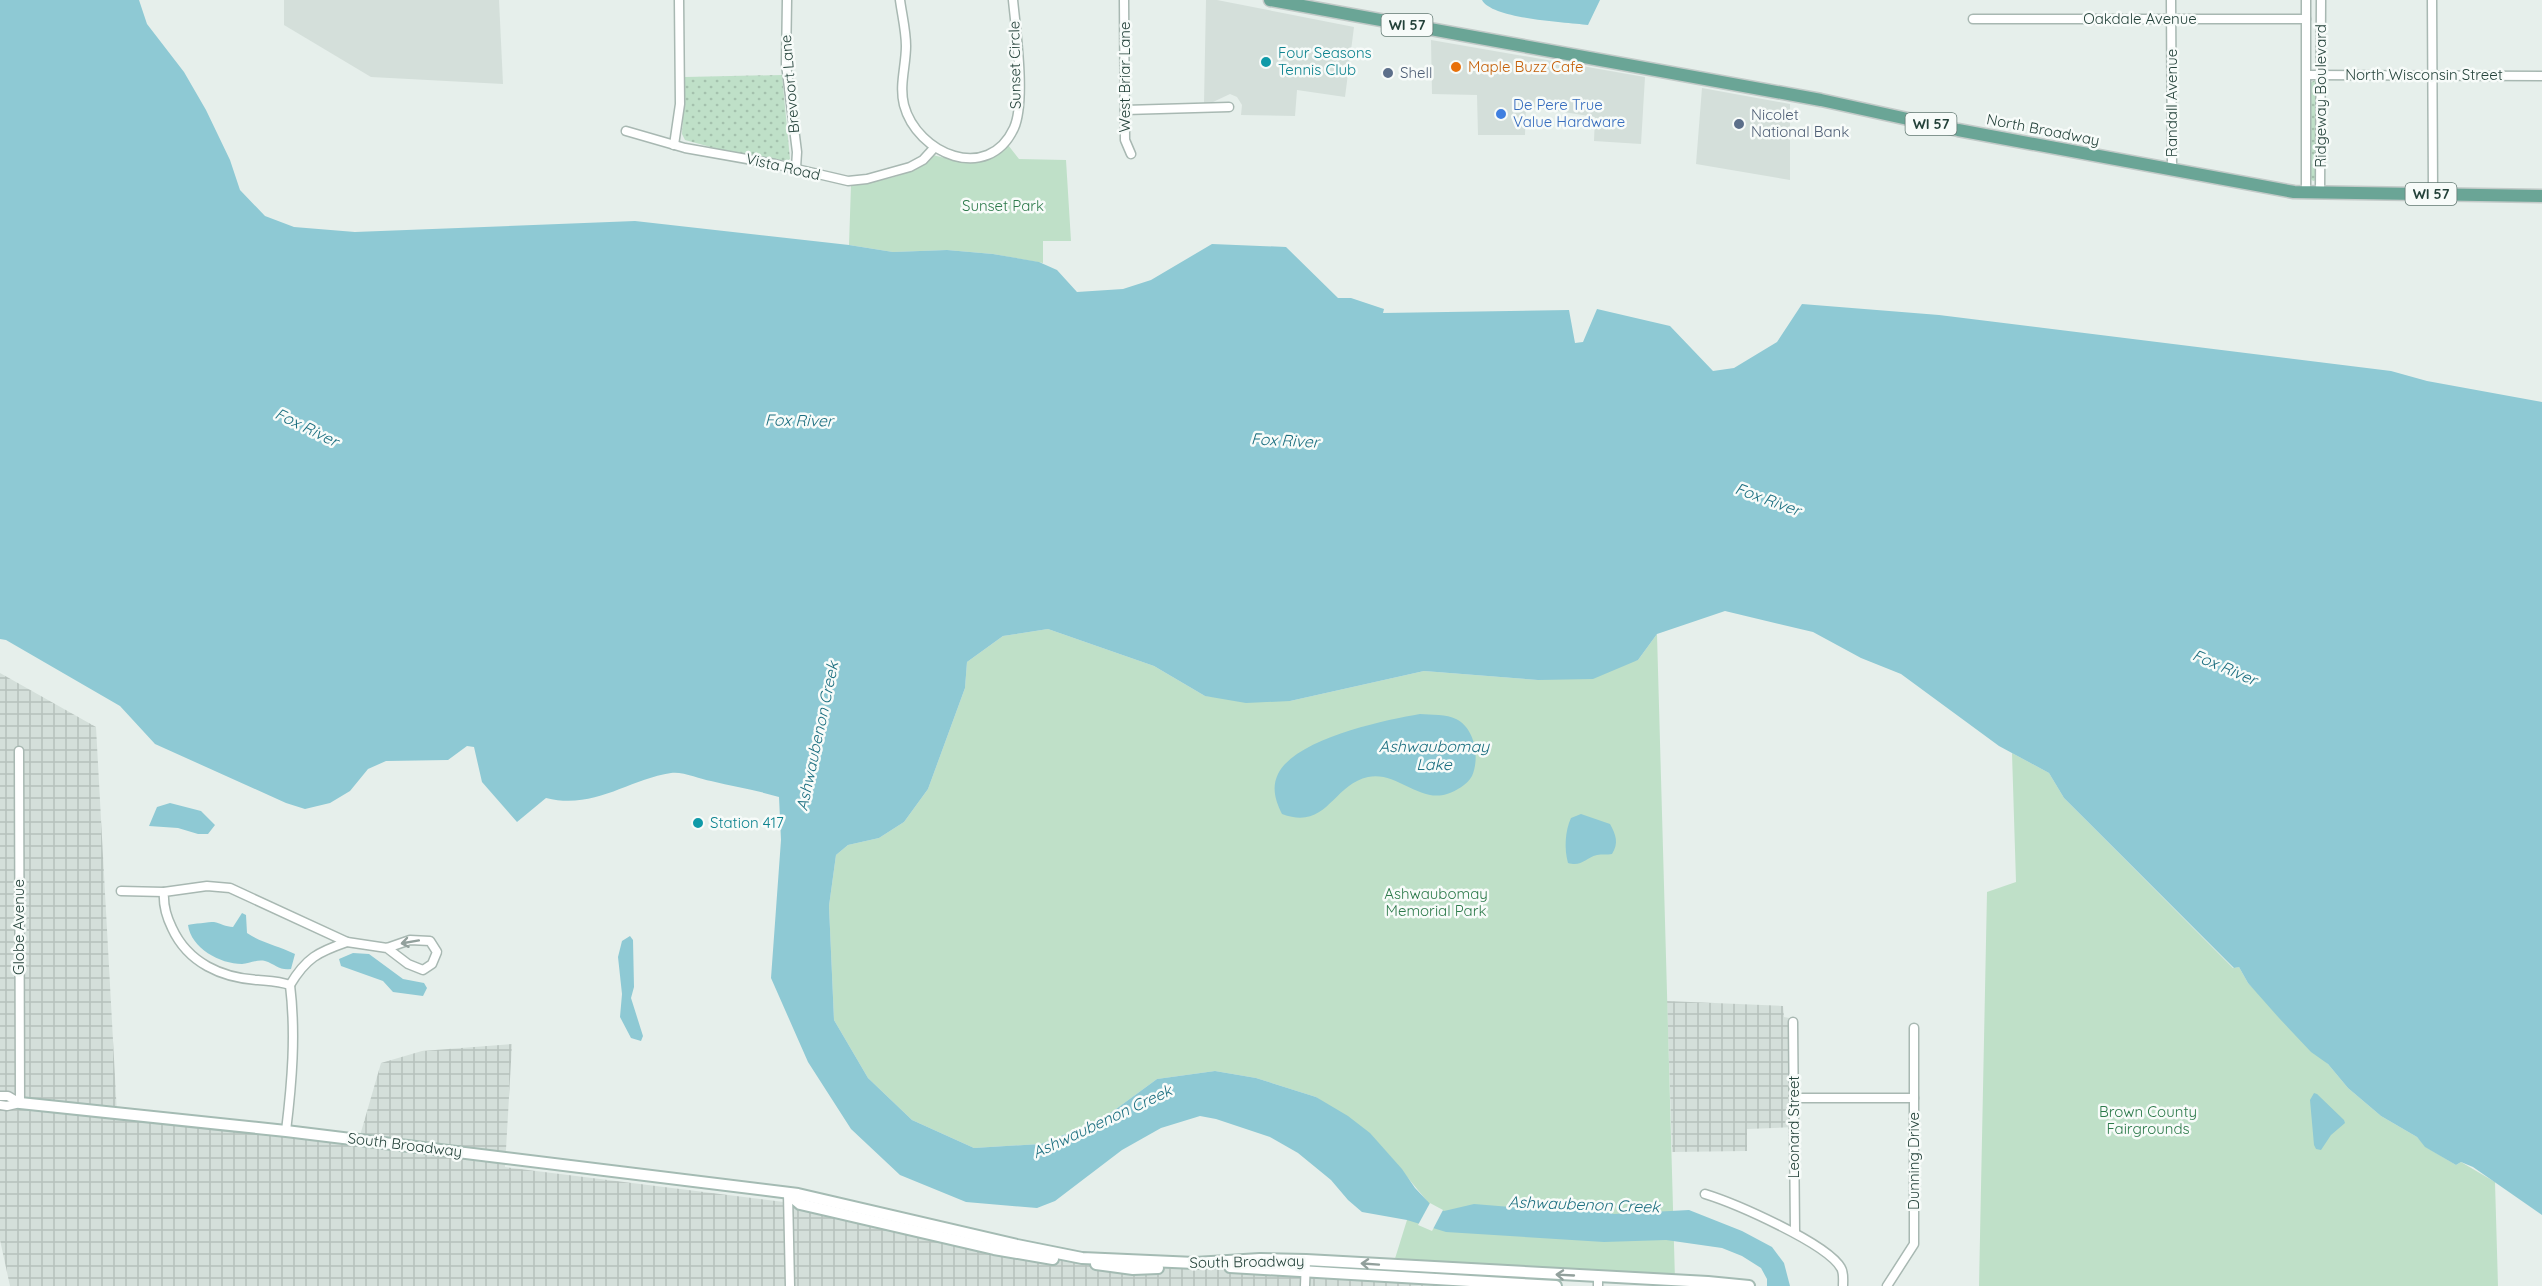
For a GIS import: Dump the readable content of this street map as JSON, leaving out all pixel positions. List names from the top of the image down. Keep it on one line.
{"streets":{"main road":["WI 57","North Broadway"],"street":["Oakdale Avenue","Sunset Circle","North Wisconsin Street","West Briar Lane","Brevoort Lane","Ridgeway Boulevard","Randall Avenue","Vista Road","Globe Avenue","Leonard Street","South Broadway","Dunning Drive"]},"crossings":[["Oakdale Avenue","Ridgeway Boulevard"],["Oakdale Avenue","Randall Avenue"],["Sunset Circle","Vista Road"],["North Wisconsin Street","Ridgeway Boulevard"],["Brevoort Lane","Vista Road"],["Ridgeway Boulevard","North Broadway"],["Randall Avenue","North Broadway"],["Globe Avenue","South Broadway"]],"water":["Fox River","Ashwaubenon Creek","Ashwaubomay Lake"],"parks":["Sunset Park","Ashwaubomay Memorial Park","Brown County Fairgrounds"],"places":["Four Seasons Tennis Club","Maple Buzz Cafe","Shell","De Pere True Value Hardware","Nicolet National Bank","Station 417"]}
